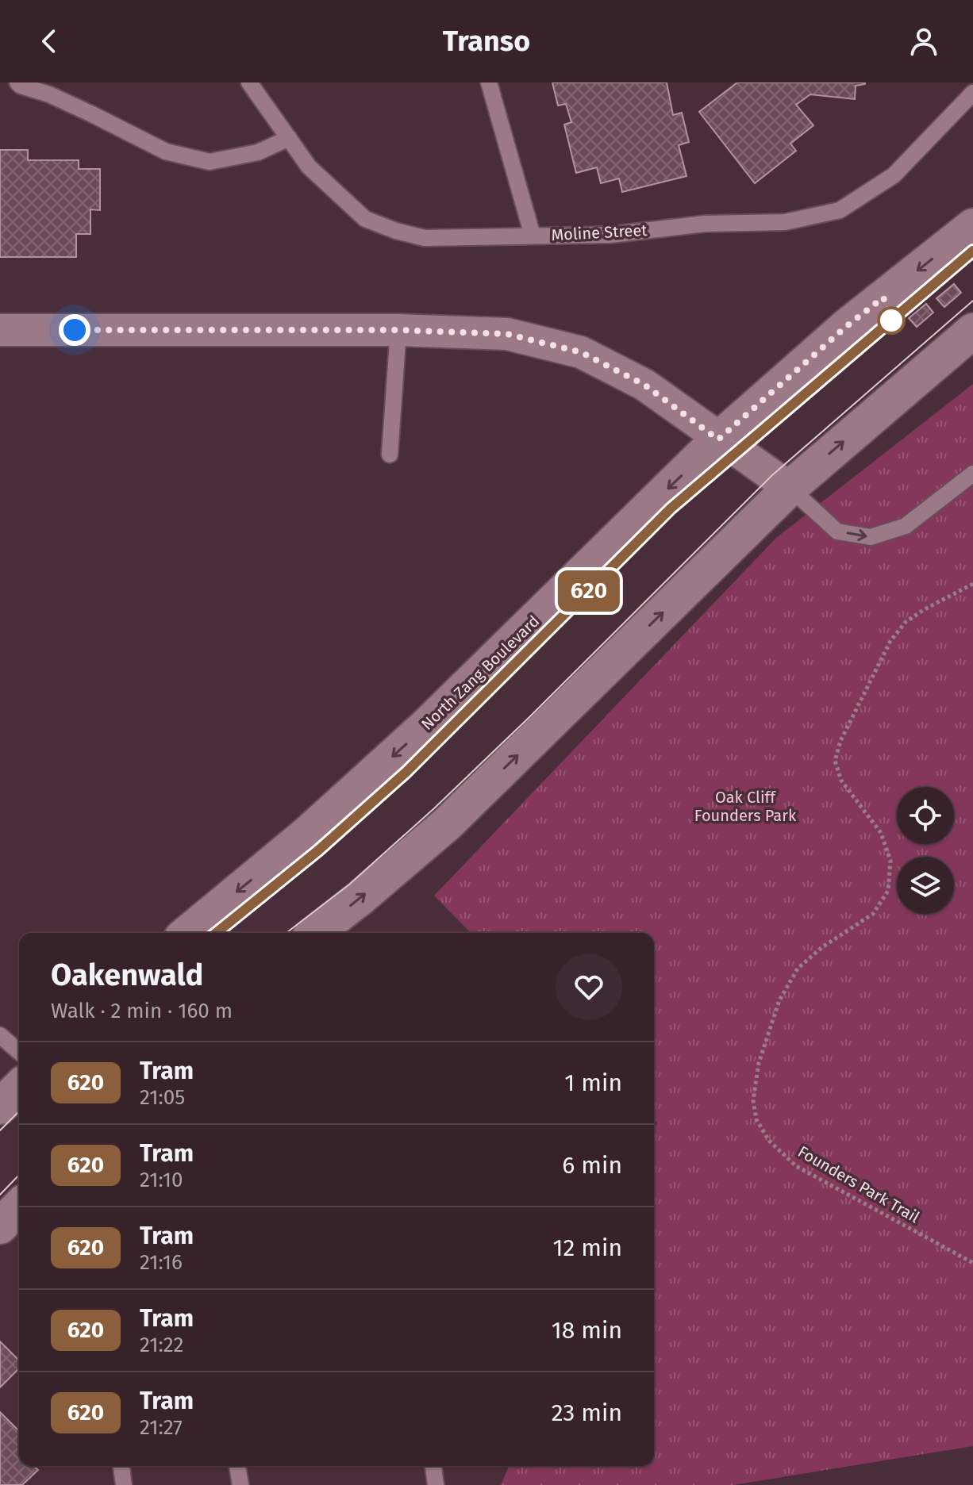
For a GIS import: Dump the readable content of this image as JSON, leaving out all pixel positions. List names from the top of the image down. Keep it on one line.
{"streets":{"main road":["North Zang Boulevard"],"lane":["Moline Street"],"path":["Founders Park Trail"]},"parks":["Oak Cliff Founders Park"],"lines":["tram line 620"],"page":{"header":"Transo","on_map":"620","heading":["Oakenwald","Walk · 2 min · 160 m"],"list":[{"mark":"620","name":"Tram","note":"21:05","value":"1 min"},{"mark":"620","name":"Tram","note":"21:10","value":"6 min"},{"mark":"620","name":"Tram","note":"21:16","value":"12 min"},{"mark":"620","name":"Tram","note":"21:22","value":"18 min"},{"mark":"620","name":"Tram","note":"21:27","value":"23 min"}]}}
